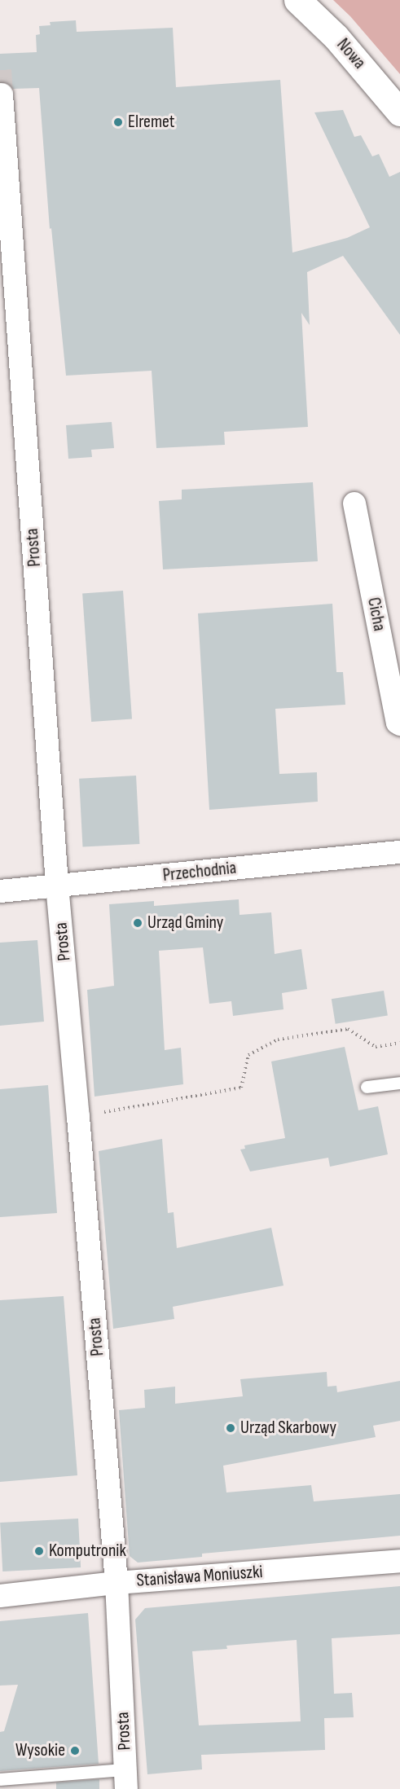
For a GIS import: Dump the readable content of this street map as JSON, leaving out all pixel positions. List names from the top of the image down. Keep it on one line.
{"streets":{"street":["Nowa","Prosta","Cicha","Przechodnia","Stanisława Moniuszki"]},"crossings":[["Prosta","Przechodnia"],["Prosta","Stanisława Moniuszki"]],"places":["Elremet","Urząd Gminy","Urząd Skarbowy","Komputronik","Wysokie"]}
